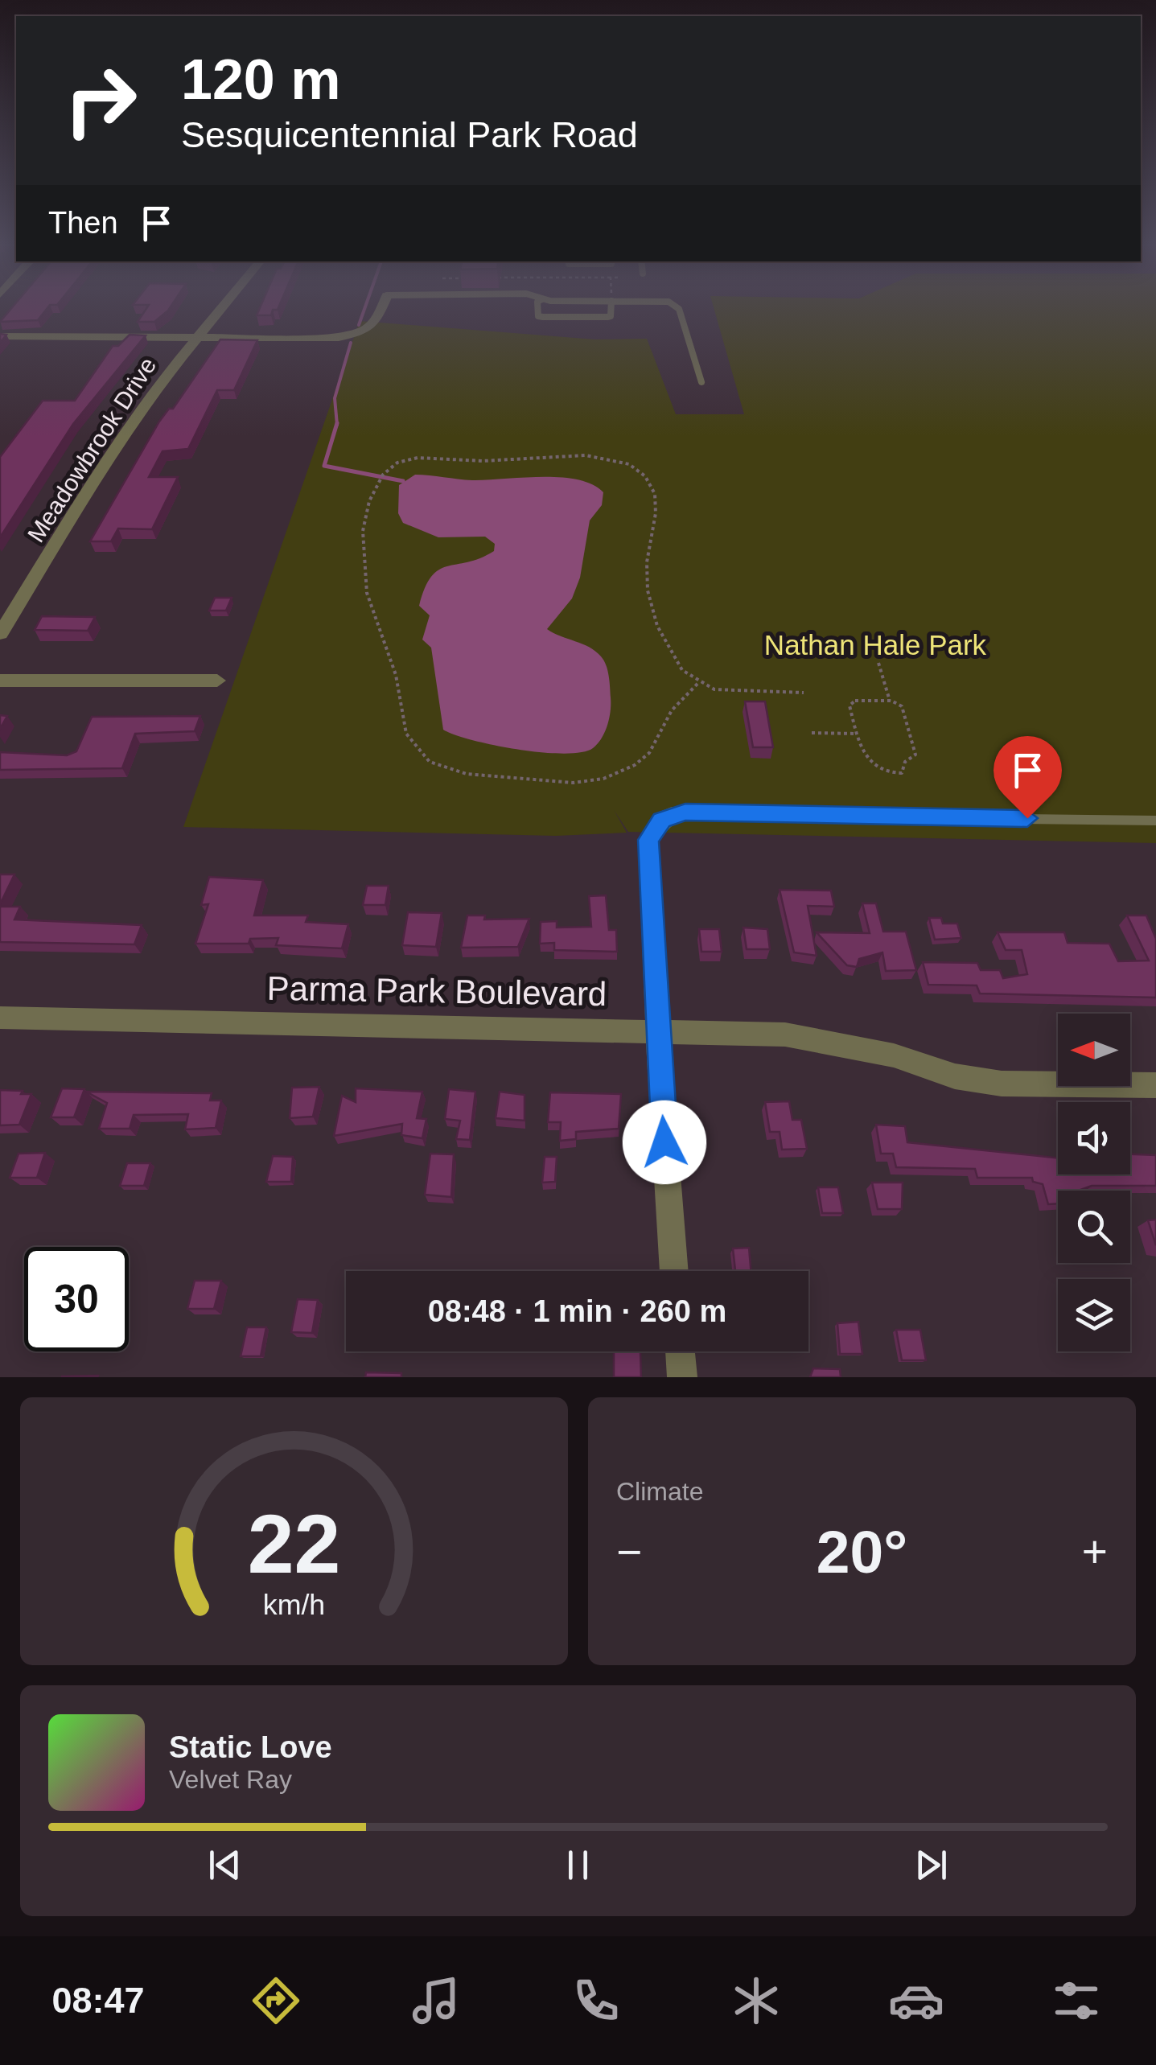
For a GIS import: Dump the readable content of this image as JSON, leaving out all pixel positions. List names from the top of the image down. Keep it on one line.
{"streets":{"street":["Meadowbrook Drive","Parma Park Boulevard"]},"parks":["Nathan Hale Park"],"north":"left","page":{"turn":["120 m","Sesquicentennial Park Road"],"then":"Then","limit":"30","trip":"08:48 · 1 min · 260 m","tile":"Climate","heat":["−","20°","+"],"song":["Static Love","Velvet Ray"],"tabs":"08:47","gauge":["22","km/h"]}}
